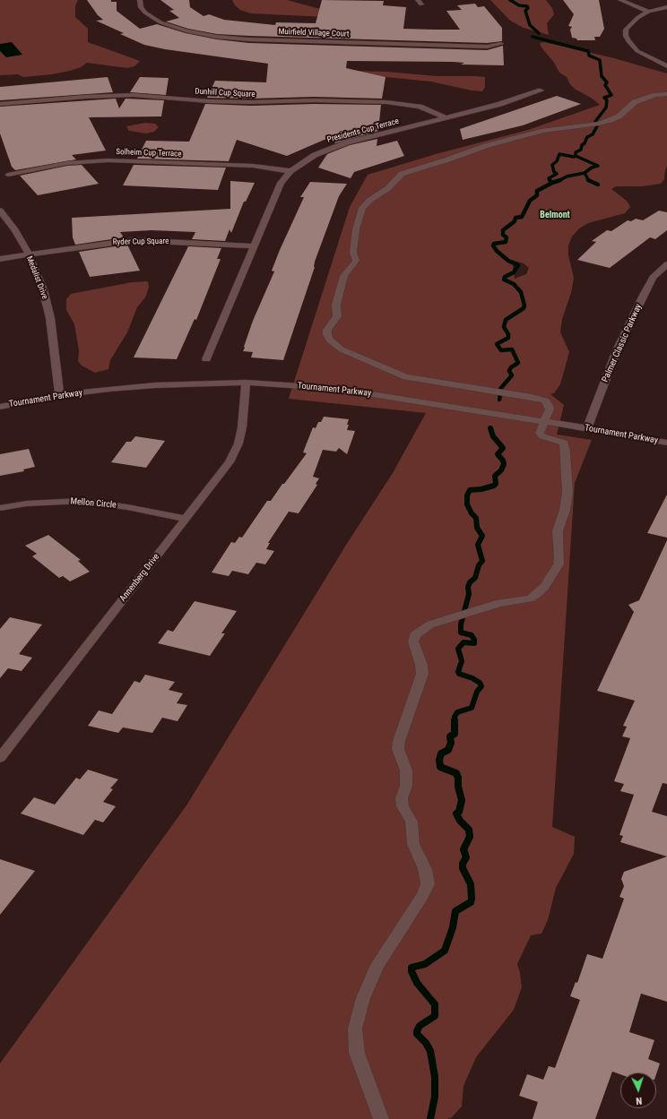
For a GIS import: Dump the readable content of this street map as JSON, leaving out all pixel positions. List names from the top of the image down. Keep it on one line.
{"streets":{"street":["Muirfield Village Court","Dunhill Cup Square","Presidents Cup Terrace","Solheim Cup Terrace","Ryder Cup Square","Medalist Drive","Palmer Classic Parkway","Tournament Parkway","Mellon Circle","Annenberg Drive"]},"crossings":[["Dunhill Cup Square","Presidents Cup Terrace"],["Presidents Cup Terrace","Solheim Cup Terrace"],["Presidents Cup Terrace","Ryder Cup Square"],["Ryder Cup Square","Medalist Drive"],["Medalist Drive","Tournament Parkway"],["Palmer Classic Parkway","Tournament Parkway"],["Tournament Parkway","Annenberg Drive"],["Mellon Circle","Annenberg Drive"]],"districts":["Belmont"],"north":"bottom"}
